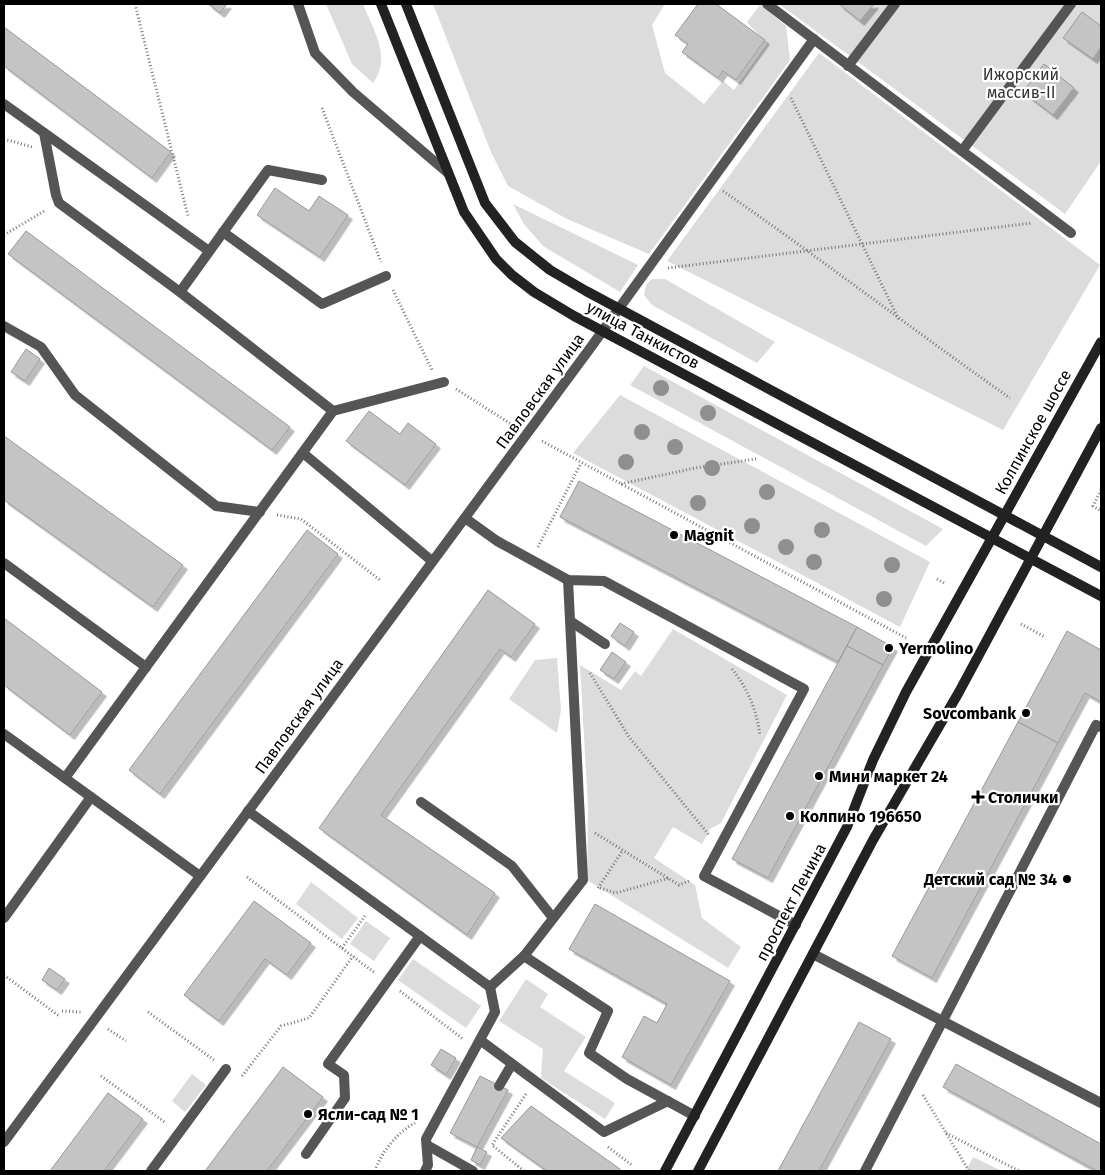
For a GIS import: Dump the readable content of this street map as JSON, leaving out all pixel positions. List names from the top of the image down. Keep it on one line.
{"streets":{"main road":["улица Танкистов","Колпинское шоссе","проспект Ленина"],"street":["Павловская улица"]},"crossings":[["улица Танкистов","Павловская улица"],["улица Танкистов","Колпинское шоссе"],["улица Танкистов","проспект Ленина"],["Колпинское шоссе","проспект Ленина"]],"parks":["Ижорский массив-II"],"places":{"other":["Magnit","Yermolino","Sovcombank","Мини маркет 24","Колпино 196650","Детский сад № 34","Ясли-сад № 1"],"health":["Столички"]}}
